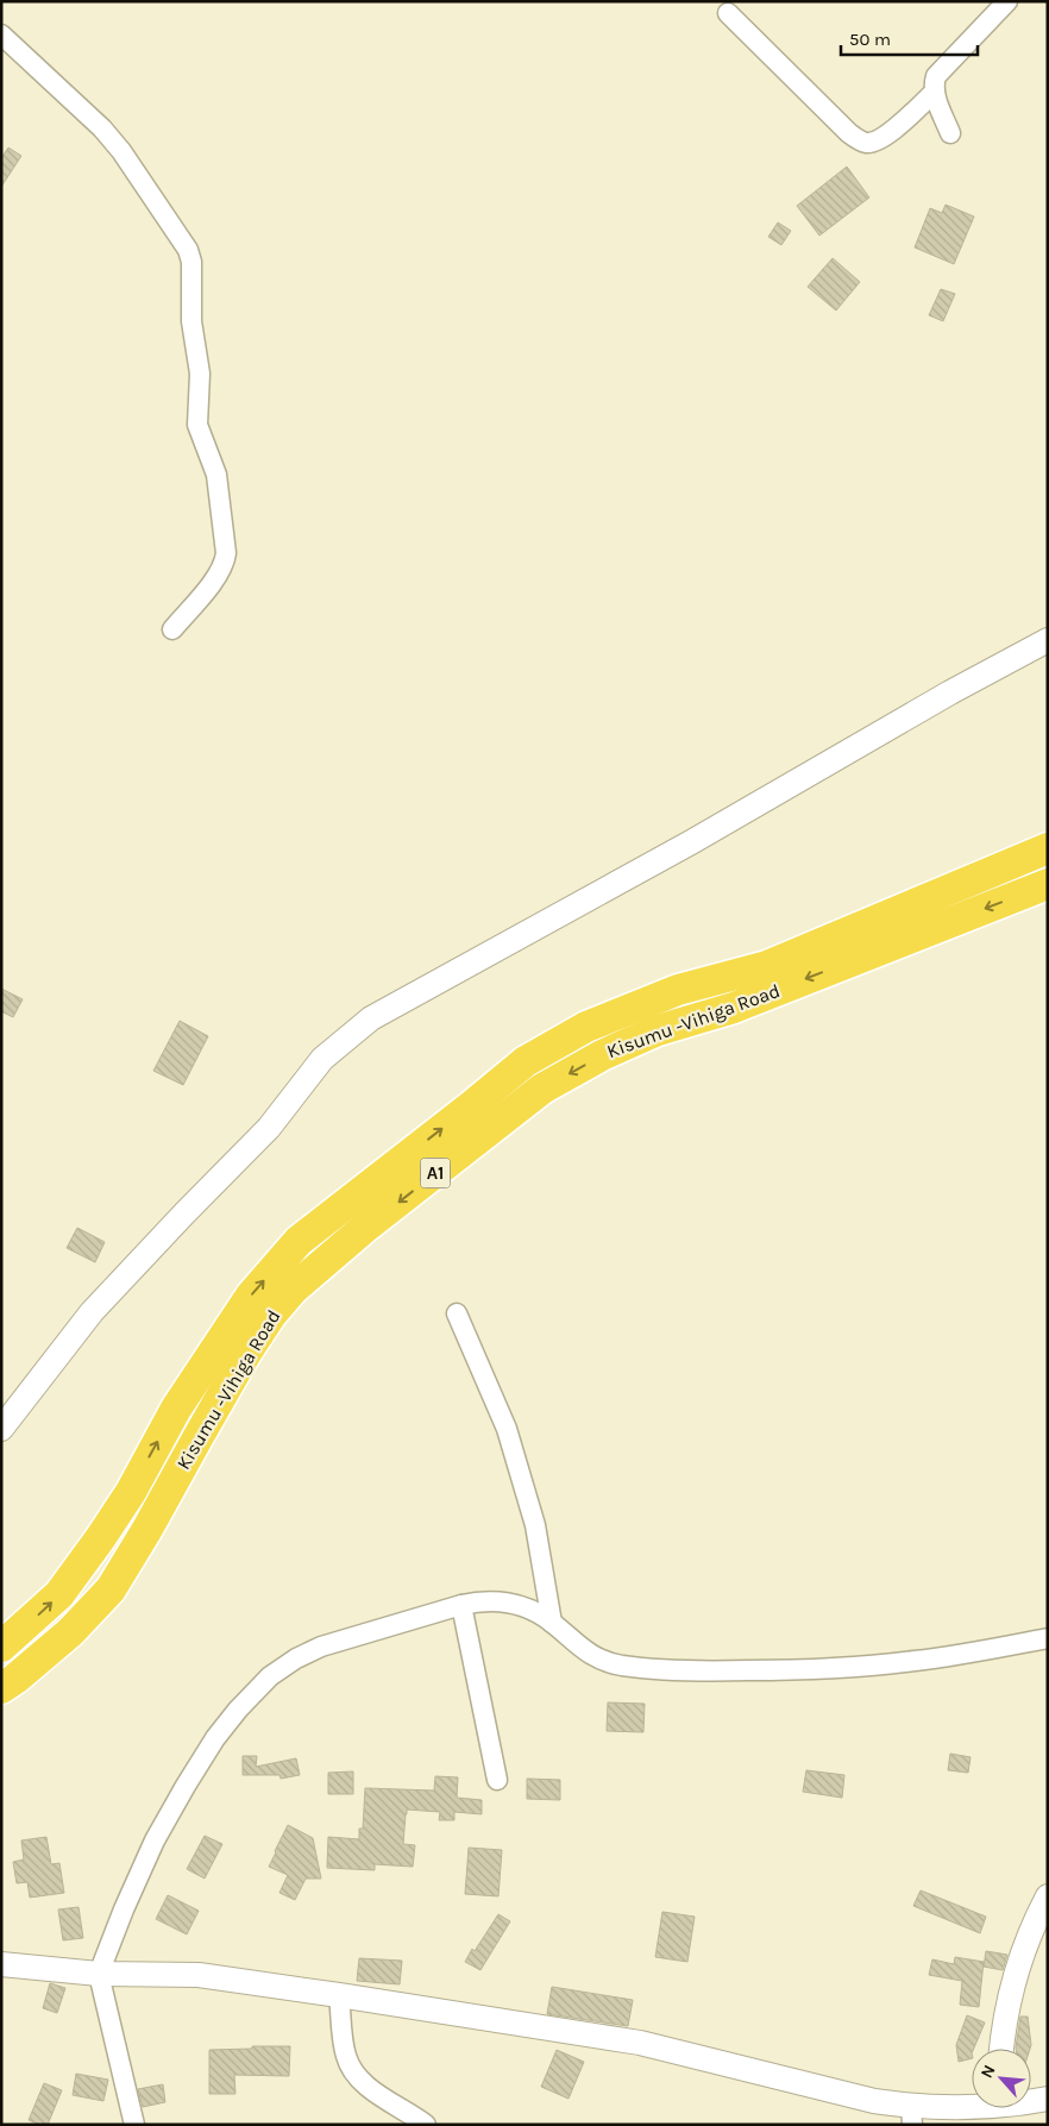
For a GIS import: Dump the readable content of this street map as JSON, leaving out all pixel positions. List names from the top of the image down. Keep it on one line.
{"streets":{"highway":["Kisumu -Vihiga Road","A1"]},"scale_bar":"50 m","north":"top left"}
